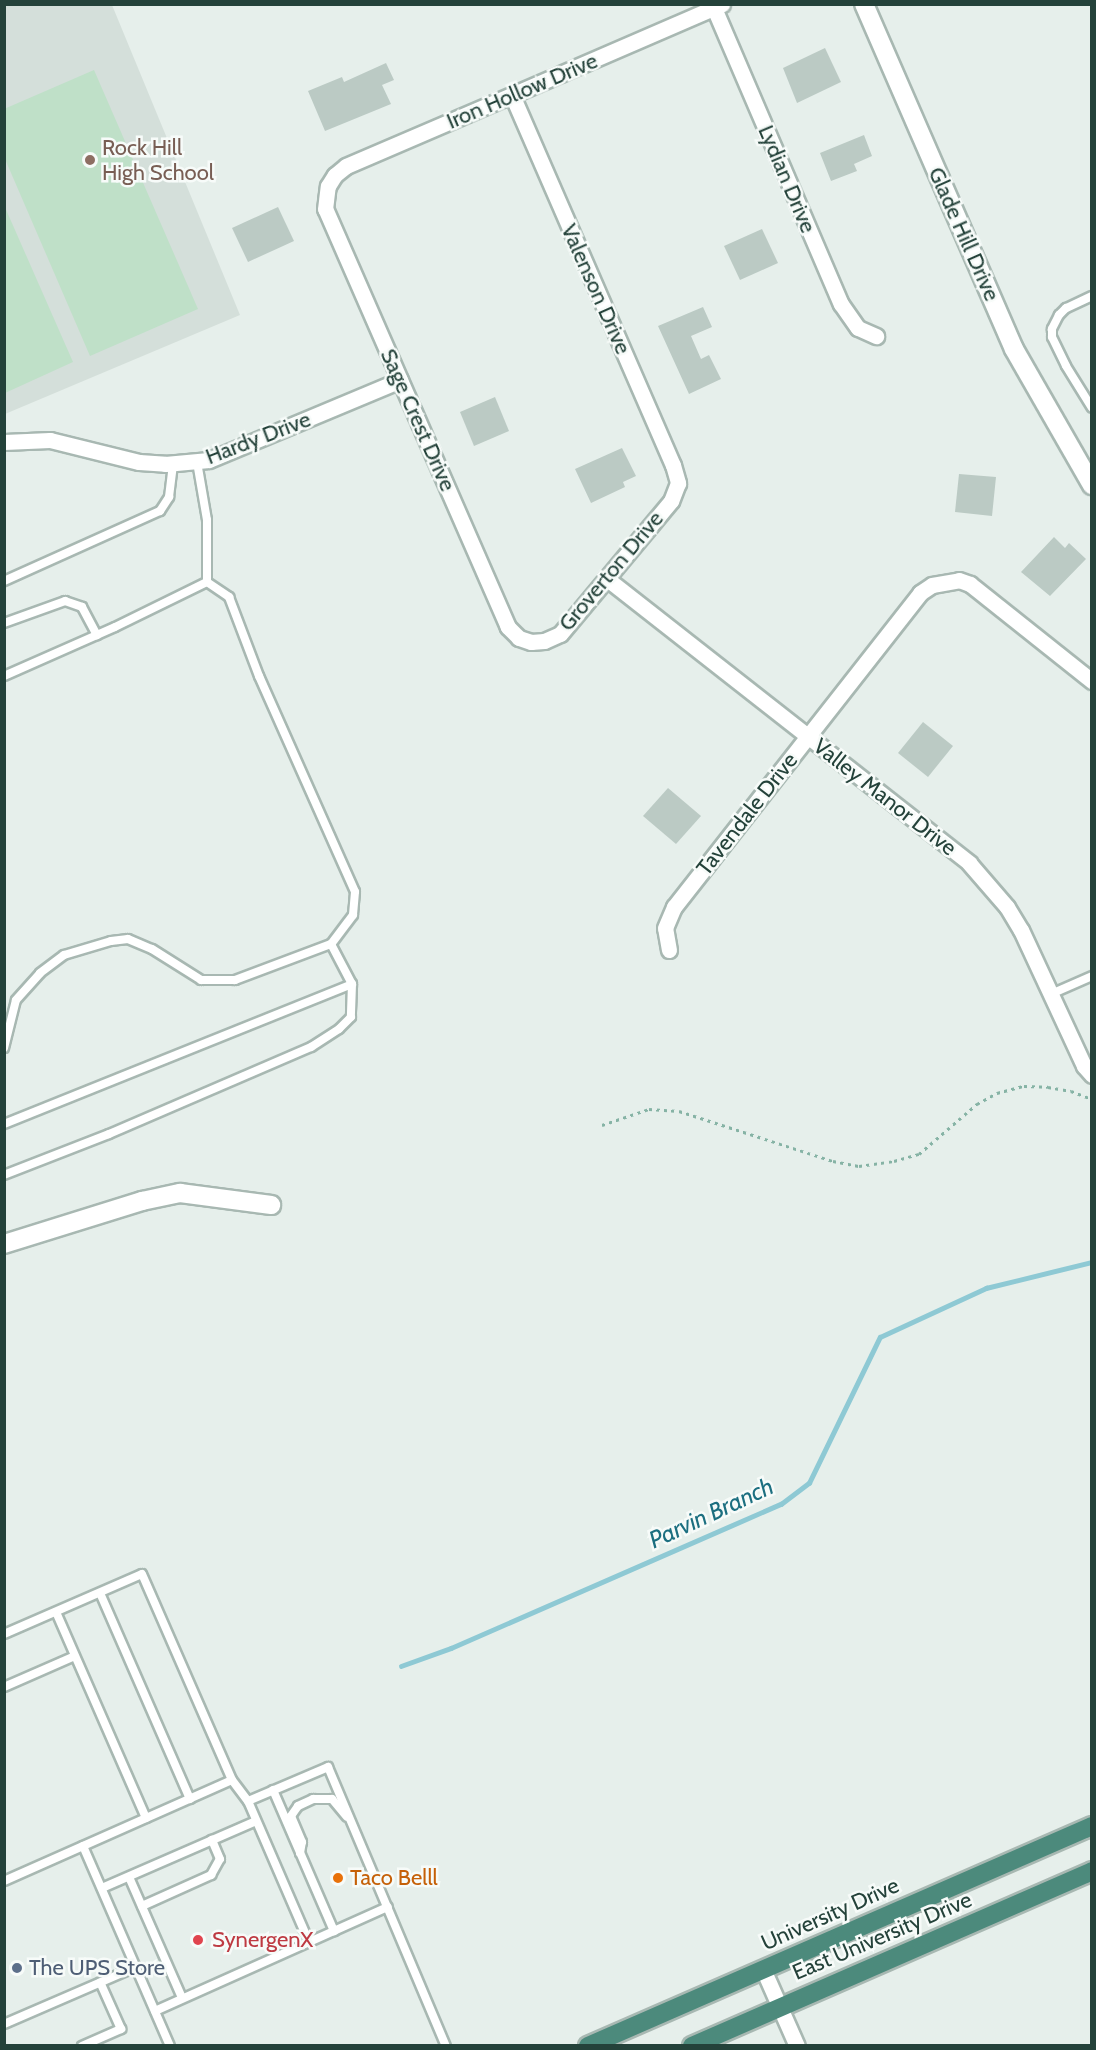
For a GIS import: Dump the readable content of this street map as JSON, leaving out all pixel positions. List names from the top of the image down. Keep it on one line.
{"streets":{"highway":["University Drive","East University Drive"],"street":["Iron Hollow Drive","Lydian Drive","Glade Hill Drive","Valenson Drive","Sage Crest Drive","Hardy Drive","Groverton Drive","Valley Manor Drive","Tavendale Drive"]},"crossings":[["Iron Hollow Drive","Lydian Drive"],["Iron Hollow Drive","Valenson Drive"],["Iron Hollow Drive","Sage Crest Drive"],["Valenson Drive","Groverton Drive"],["Sage Crest Drive","Hardy Drive"],["Sage Crest Drive","Groverton Drive"],["Groverton Drive","Valley Manor Drive"],["Valley Manor Drive","Tavendale Drive"]],"water":["Parvin Branch"],"places":["Rock Hill High School","Taco Belll","SynergenX","The UPS Store"]}
